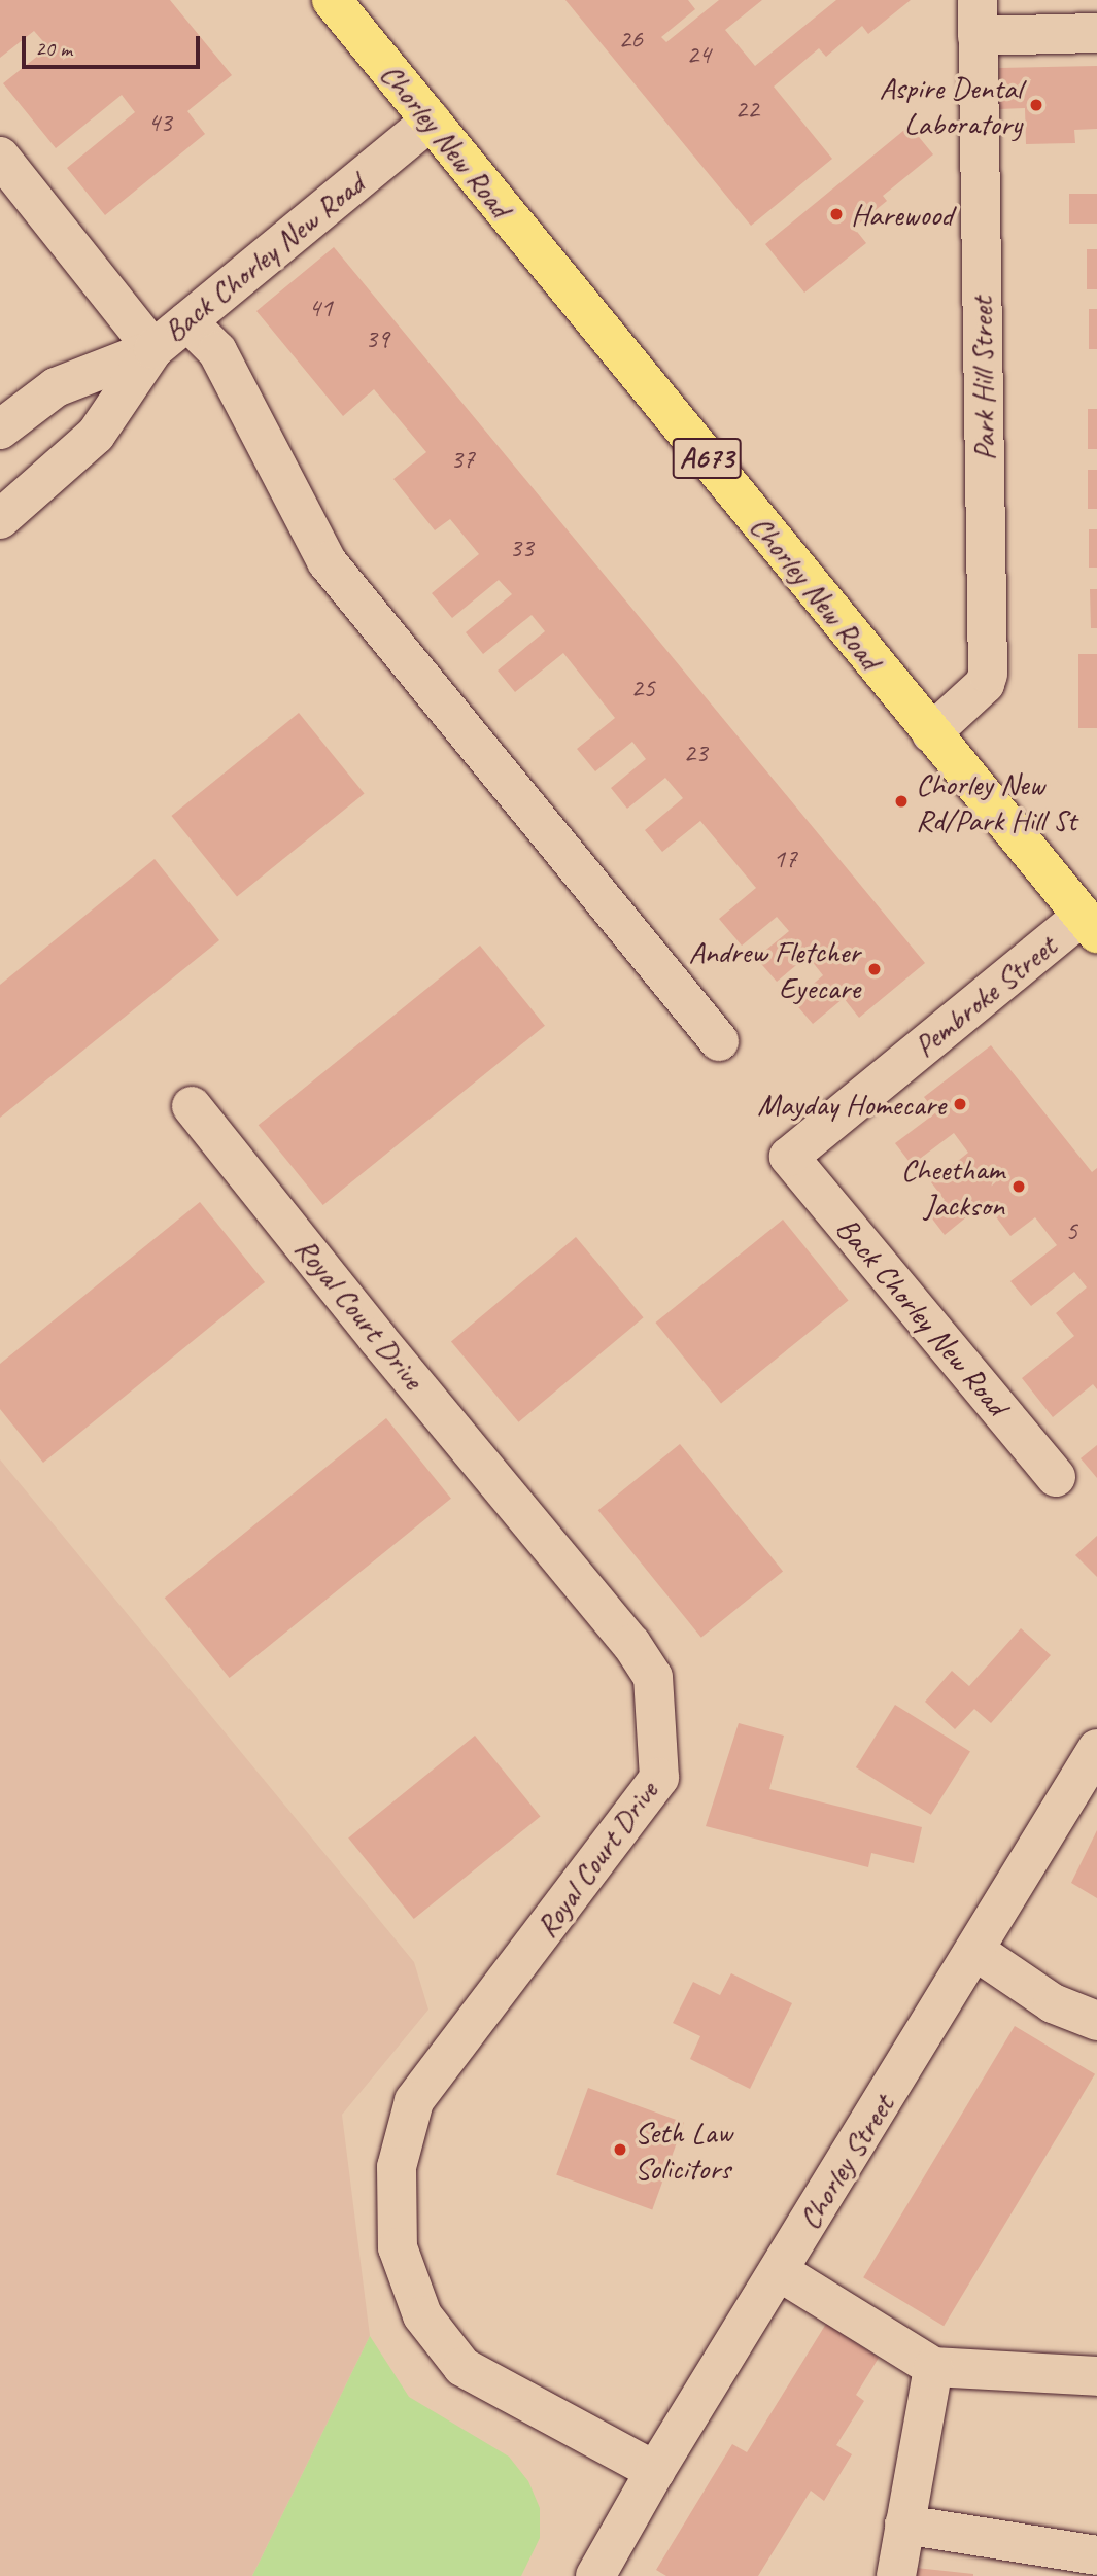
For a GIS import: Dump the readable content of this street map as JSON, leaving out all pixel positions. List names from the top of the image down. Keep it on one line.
{"streets":{"main road":["Chorley New Road","A673"],"street":["Back Chorley New Road","Park Hill Street","Pembroke Street","Royal Court Drive","Chorley Street"]},"crossings":[["Chorley New Road","Back Chorley New Road"],["Chorley New Road","Park Hill Street"],["Chorley New Road","Pembroke Street"],["Back Chorley New Road","Pembroke Street"],["Royal Court Drive","Chorley Street"]],"places":["Aspire Dental Laboratory","Harewood","Chorley New Rd/Park Hill St","Andrew Fletcher Eyecare","Mayday Homecare","Cheetham Jackson","Seth Law Solicitors"],"house_numbers":["26","24","22","43","41","39","37","33","25","23","17","5"],"scale_bar":"20 m"}
